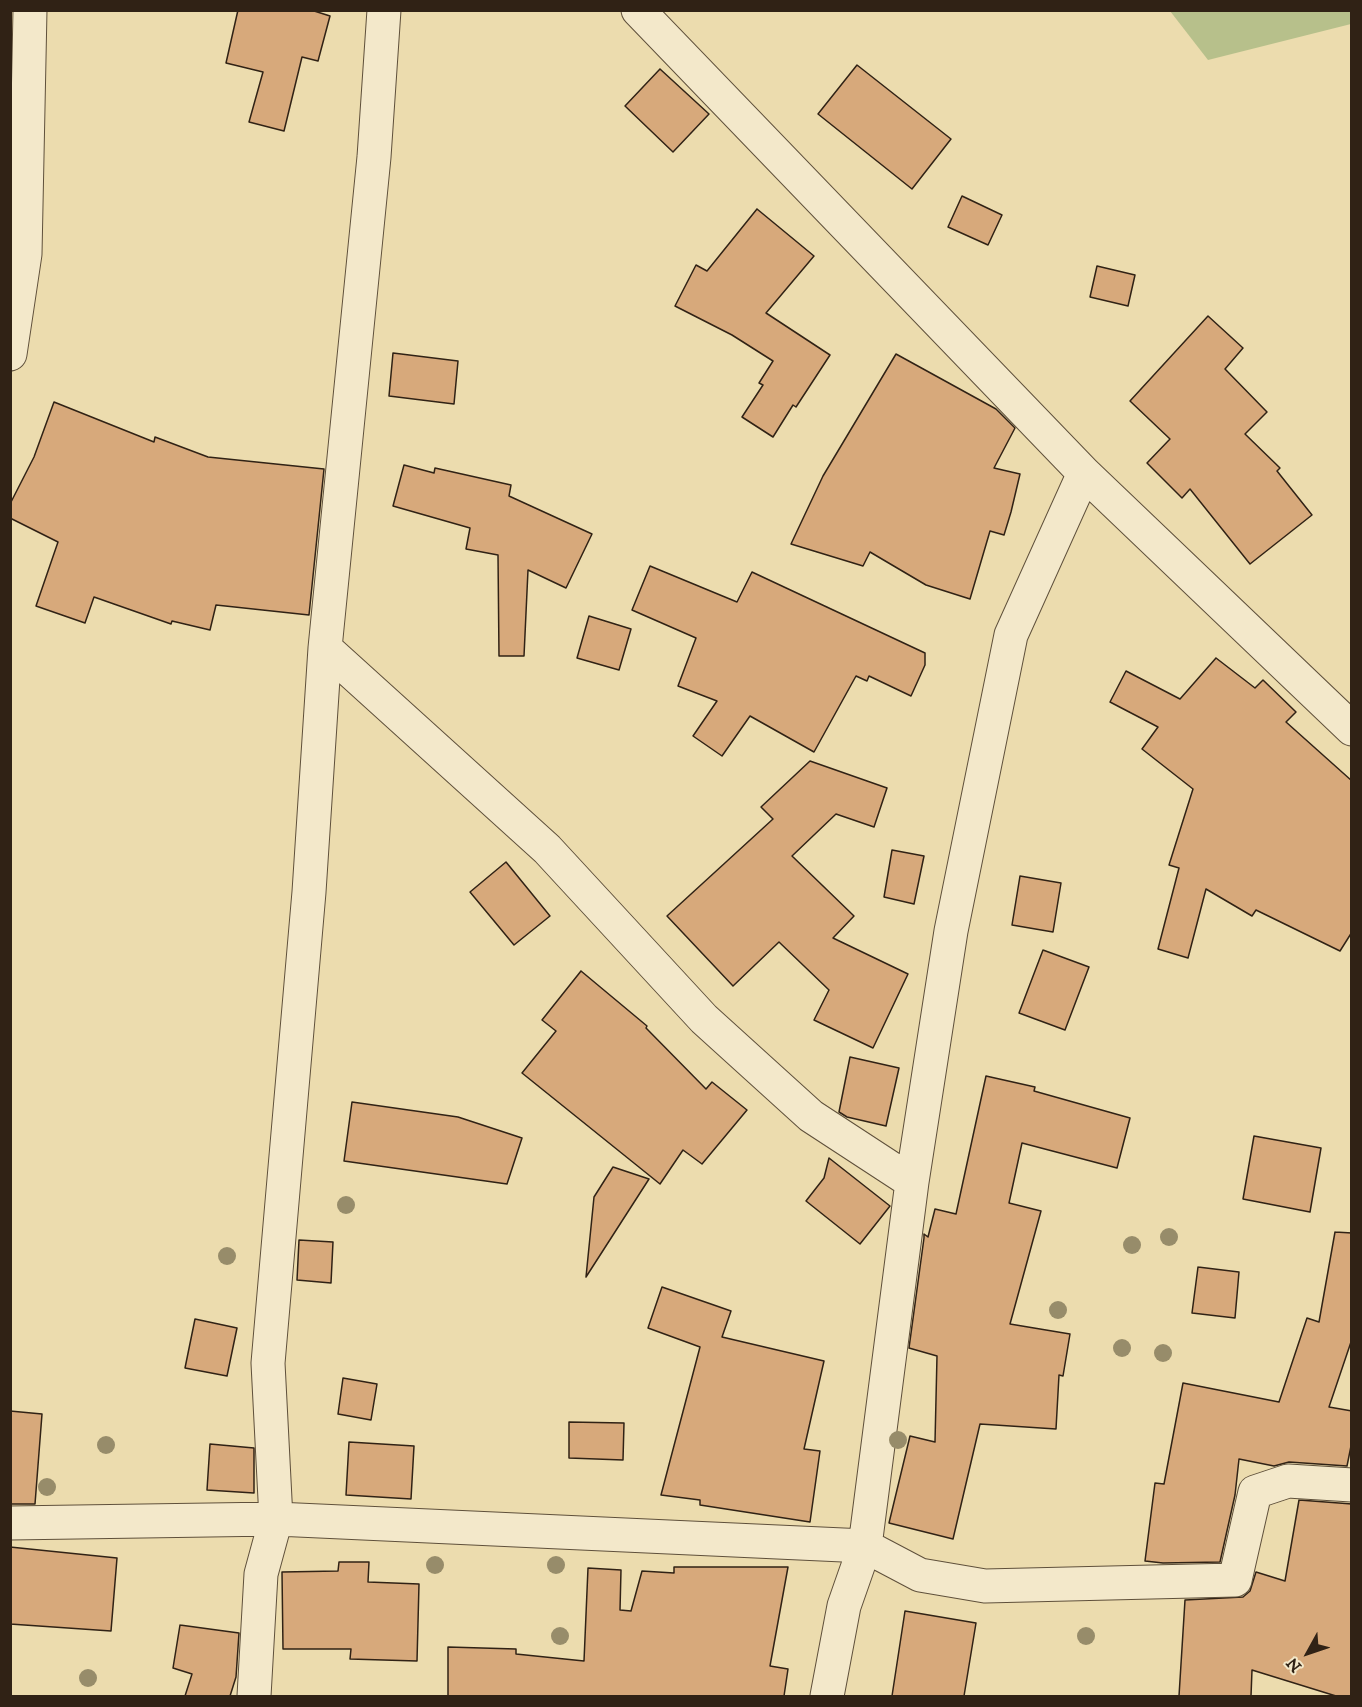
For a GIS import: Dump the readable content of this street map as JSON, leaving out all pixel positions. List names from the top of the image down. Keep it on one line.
{"north":"bottom left"}
